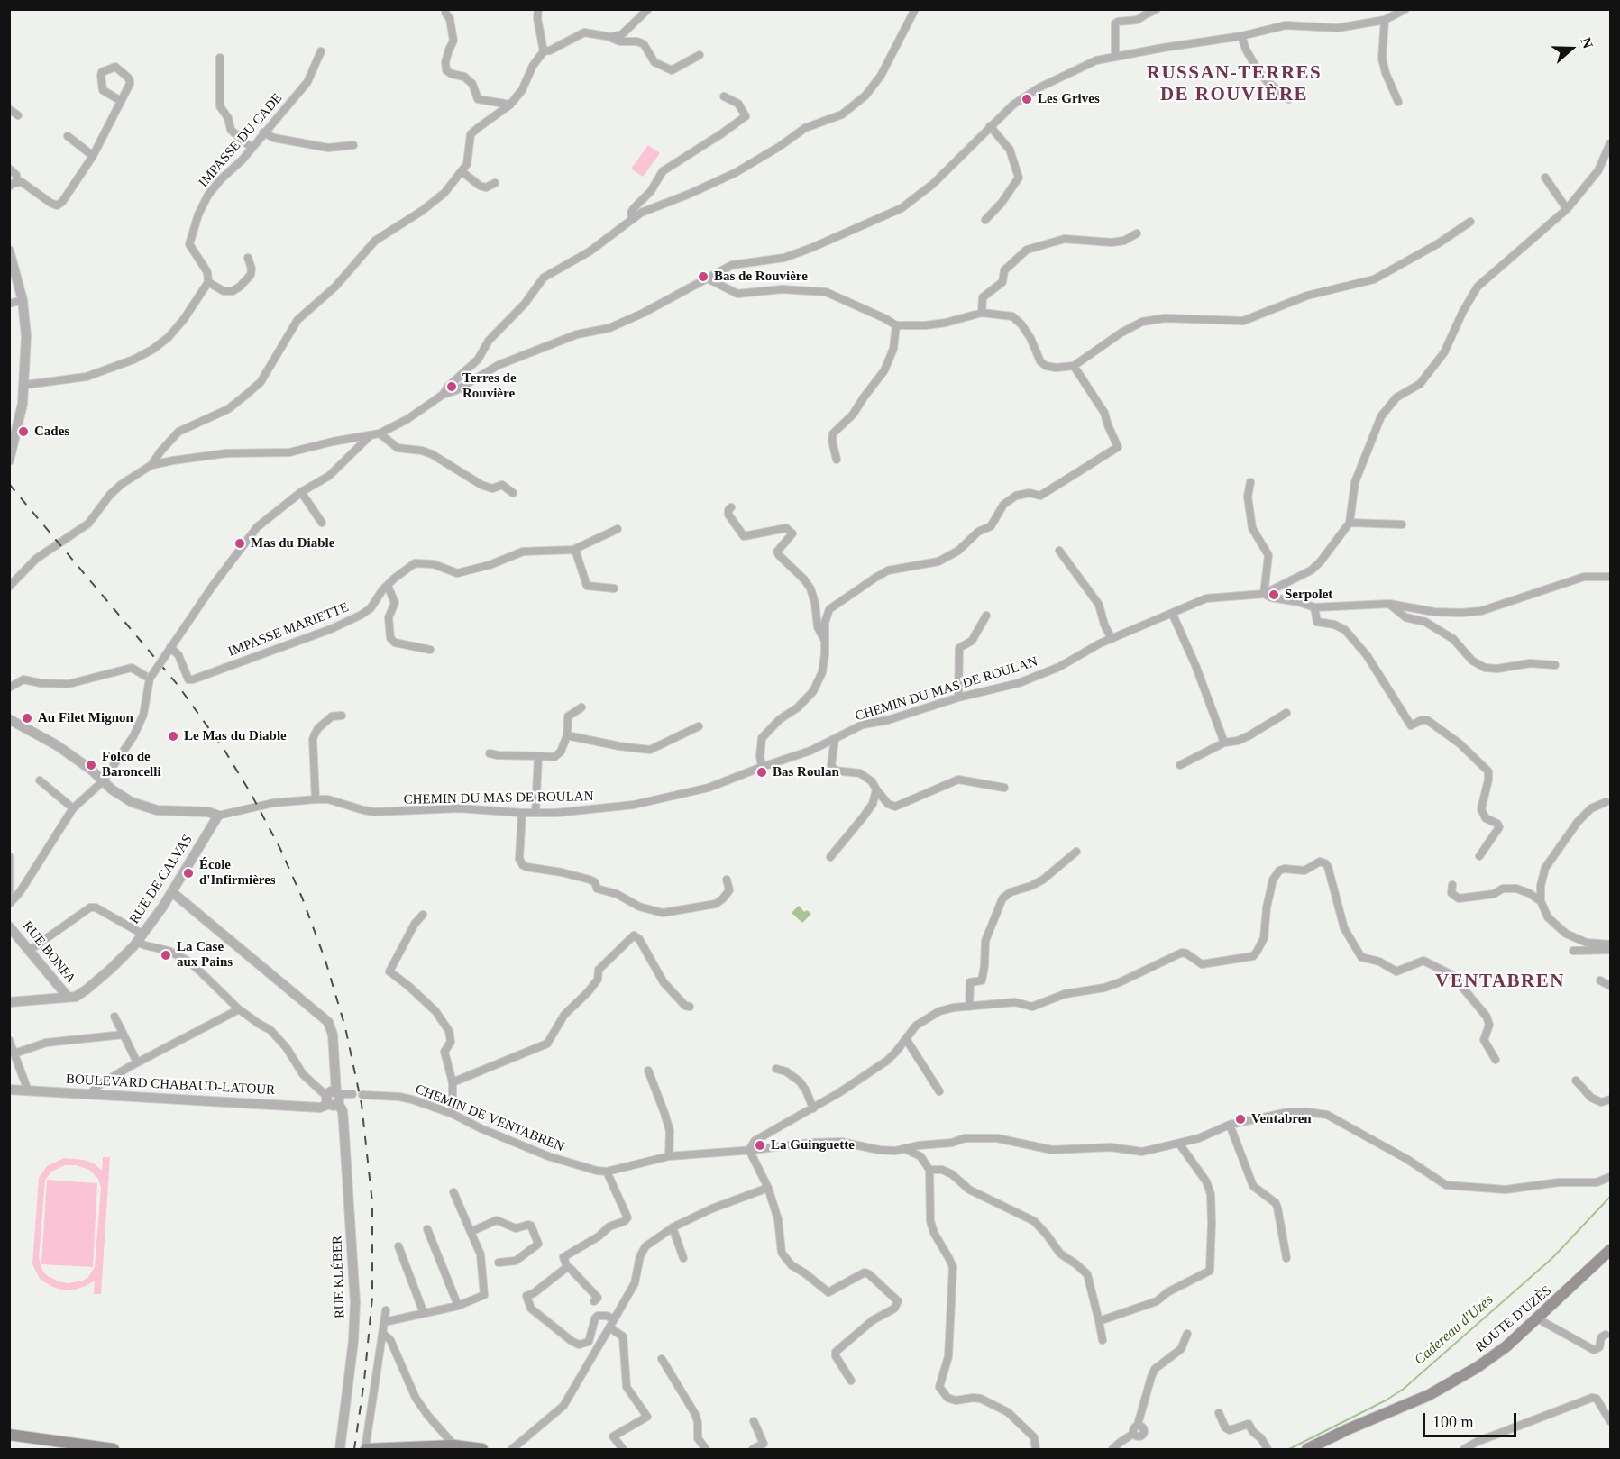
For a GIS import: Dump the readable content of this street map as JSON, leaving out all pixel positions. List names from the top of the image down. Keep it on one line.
{"streets":{"main road":["ROUTE D'UZÈS"],"street":["IMPASSE DU CADE","IMPASSE MARIETTE","CHEMIN DU MAS DE ROULAN","RUE DE CALVAS","RUE BONFA","BOULEVARD CHABAUD-LATOUR","CHEMIN DE VENTABREN","RUE KLÉBER"]},"crossings":[["CHEMIN DU MAS DE ROULAN","RUE DE CALVAS"],["RUE DE CALVAS","RUE BONFA"],["RUE DE CALVAS","RUE KLÉBER"],["BOULEVARD CHABAUD-LATOUR","RUE KLÉBER"]],"districts":["RUSSAN-TERRES DE ROUVIÈRE","VENTABREN"],"water":["Cadereau d'Uzès"],"places":["Les Grives","Bas de Rouvière","Terres de Rouvière","Cades","Mas du Diable","Serpolet","Au Filet Mignon","Le Mas du Diable","Folco de Baroncelli","Bas Roulan","École d'Infirmières","La Case aux Pains","Ventabren","La Guinguette"],"scale_bar":"100 m","north":"right"}
